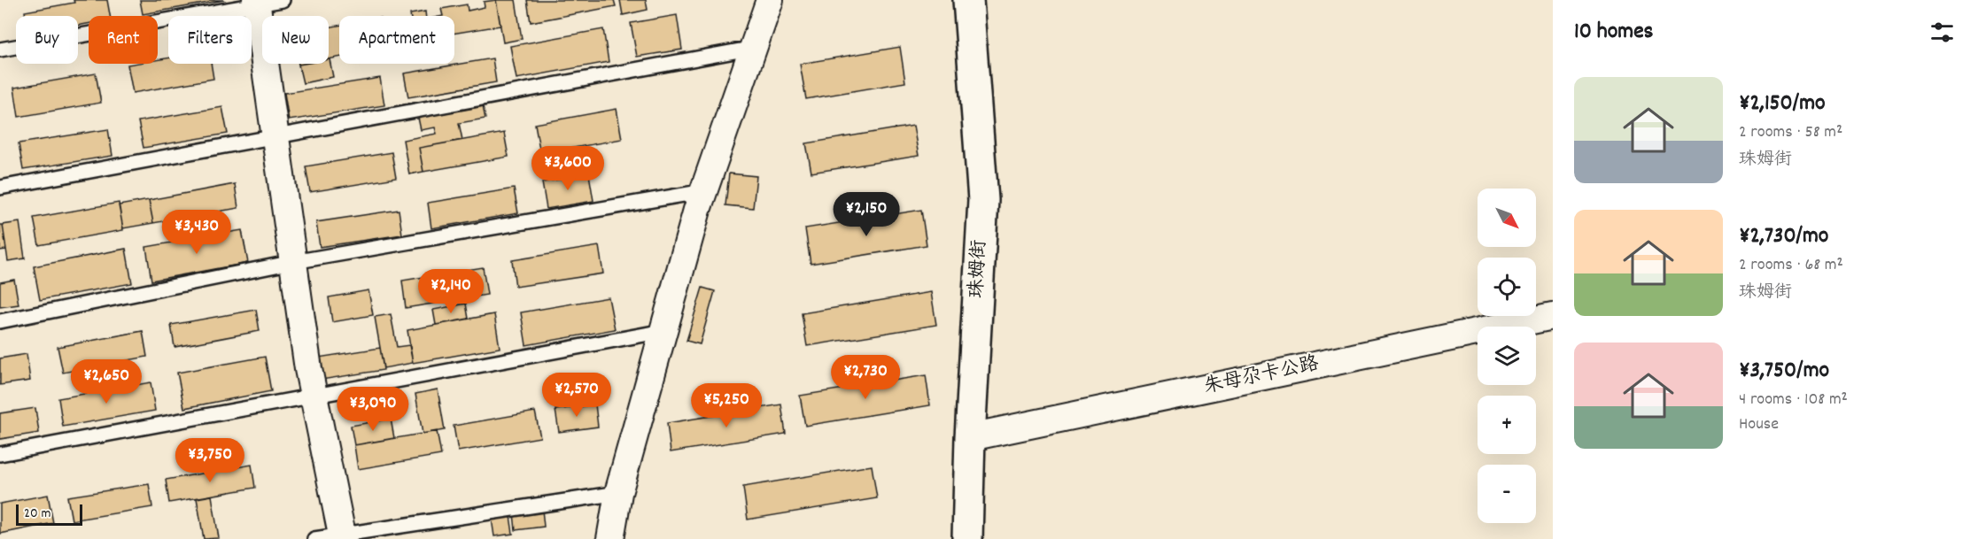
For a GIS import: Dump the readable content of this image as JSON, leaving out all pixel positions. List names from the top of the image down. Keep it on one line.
{"streets":{"main road":["珠姆街"],"street":["朱母尕卡公路"]},"crossings":[["珠姆街","朱母尕卡公路"]],"scale_bar":"20 m","north":"bottom right","page":{"heading":"10 homes","chip":["Buy","Rent","Filters","New","Apartment"],"list":[{"name":"¥2,150/mo","note":"2 rooms · 58 m² · 珠姆街"},{"name":"¥2,730/mo","note":"2 rooms · 68 m² · 珠姆街"},{"name":"¥3,750/mo","note":"4 rooms · 108 m² · House"}],"price":["¥3,600","¥2,150","¥3,430","¥2,140","¥2,730","¥2,650","¥2,570","¥5,250","¥3,090","¥3,750"],"map_buttons":["+","−"],"scale":"20 m"}}
